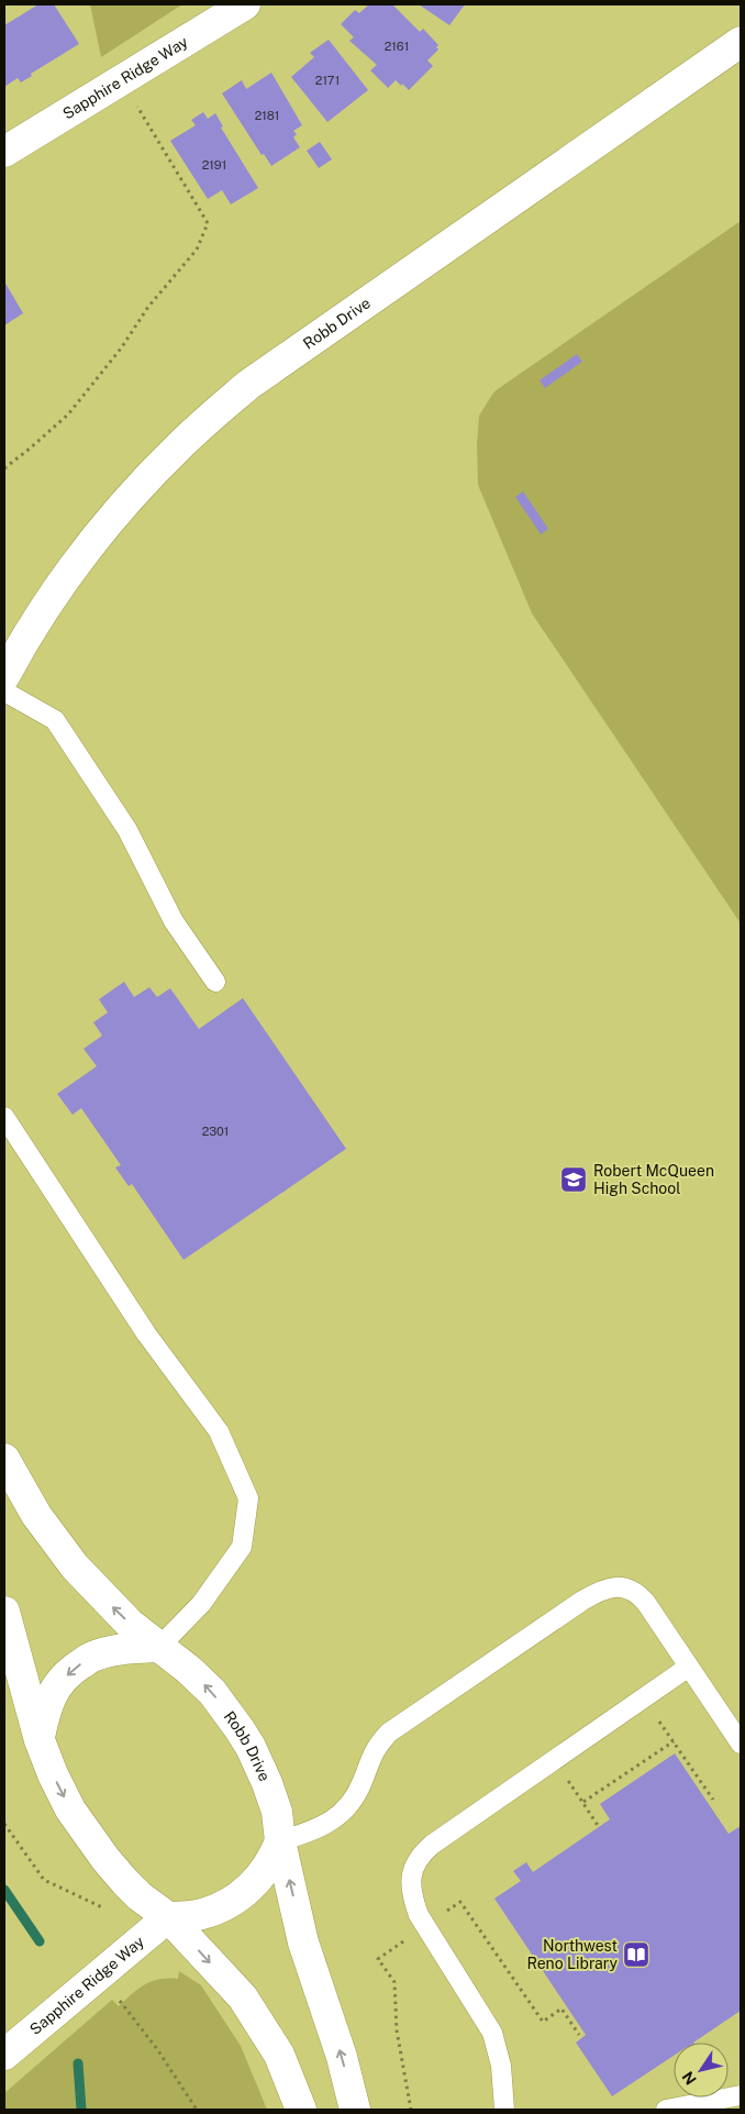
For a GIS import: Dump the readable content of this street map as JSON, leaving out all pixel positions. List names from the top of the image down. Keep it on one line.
{"streets":{"street":["Sapphire Ridge Way","Robb Drive"]},"places":{"school or university":["Robert McQueen High School"],"library":["Northwest Reno Library"]},"house_numbers":["2161","2171","2181","2191","2301"],"north":"bottom left"}
